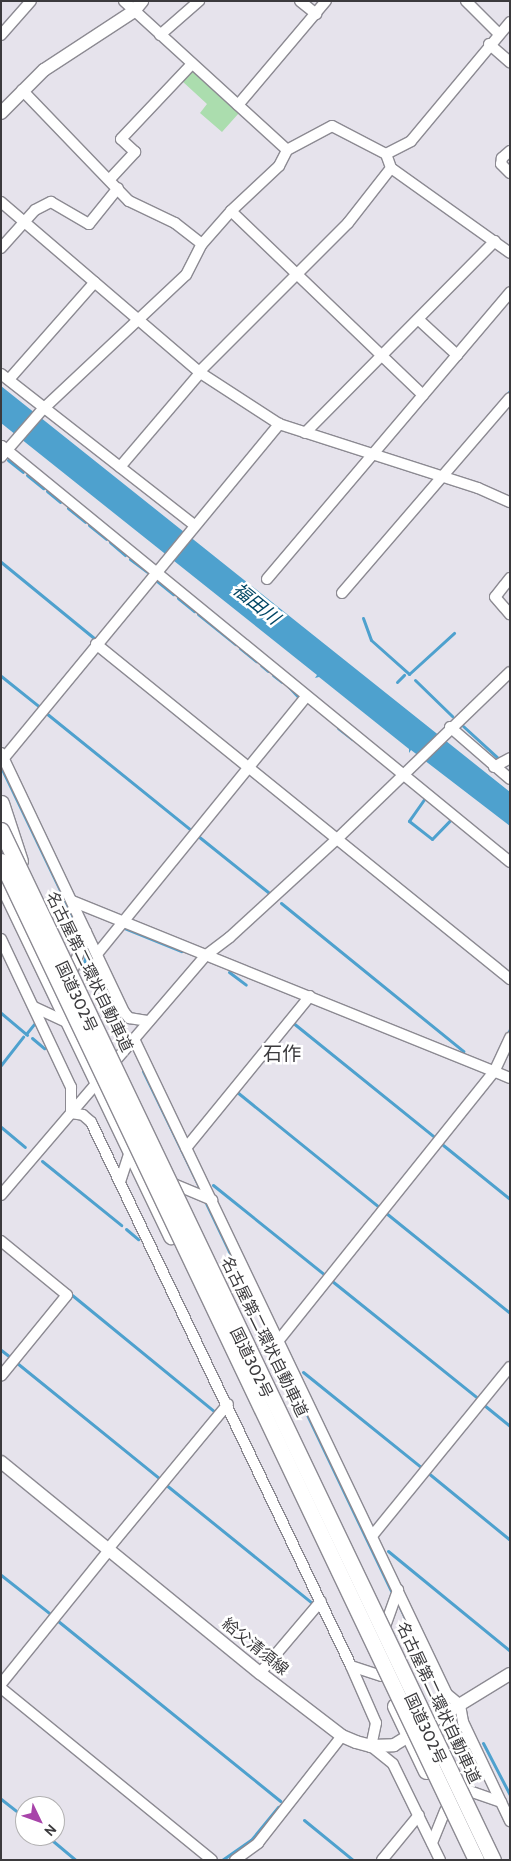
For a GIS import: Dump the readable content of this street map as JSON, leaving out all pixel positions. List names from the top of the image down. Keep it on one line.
{"streets":{"highway":["名古屋第二環状自動車道","国道302号"],"main road":["給父清須線"]},"crossings":[["国道302号","給父清須線"]],"districts":["石作"],"water":["福田川"],"north":"bottom right"}
